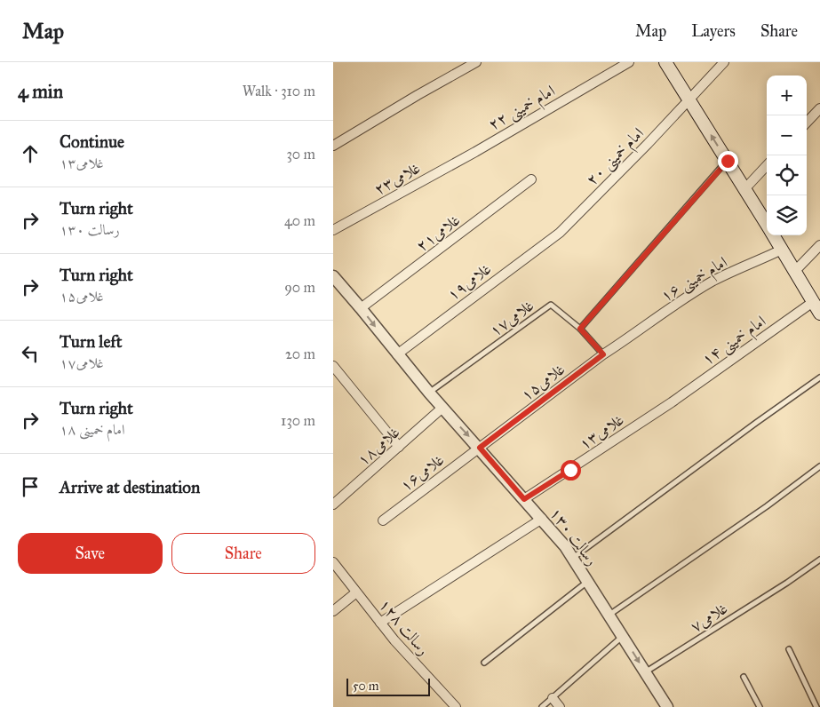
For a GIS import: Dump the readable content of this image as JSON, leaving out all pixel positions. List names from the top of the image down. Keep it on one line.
{"streets":{"street":["امام خمینی ۲۲","امام خمینی ۲۰","غلامی۲۳","غلامی۲۱","امام خمینی ۱۶","غلامی۱۹","امام خمینی ۱۴","غلامی۱۵","غلامی۱۳","غلامی۱۸","غلامی۱۶","رسالت ۱۳۰","رسالت ۱۲۸"],"lane":["غلامی۱۷","غلامی۷"]},"crossings":[["امام خمینی ۲۲","غلامی۲۳"],["امام خمینی ۲۰","غلامی۱۹"],["غلامی۲۱","رسالت ۱۳۰"],["امام خمینی ۱۶","غلامی۱۵"],["غلامی۱۹","رسالت ۱۳۰"],["غلامی۱۷","غلامی۱۵"],["غلامی۱۷","رسالت ۱۳۰"],["امام خمینی ۱۴","غلامی۱۳"],["غلامی۱۵","غلامی۱۶"],["غلامی۱۵","رسالت ۱۳۰"],["غلامی۱۳","رسالت ۱۳۰"],["غلامی۱۸","رسالت ۱۳۰"],["غلامی۱۶","رسالت ۱۳۰"],["رسالت ۱۳۰","غلامی۷"]],"scale_bar":"50 m","page":{"header":"Map","nav":["Map","Layers","Share"],"heading":["4 min","Walk · 310 m"],"map_buttons":["+","−"],"list":[["Continue","غلامی۱۳","30 m"],["Turn right","رسالت ۱۳۰","40 m"],["Turn right","غلامی۱۵","90 m"],["Turn left","غلامی۱۷","20 m"],["Turn right","امام خمینی ۱۸","130 m"],"Arrive at destination"],"buttons":["Save","Share"],"scale":"50 m"}}
